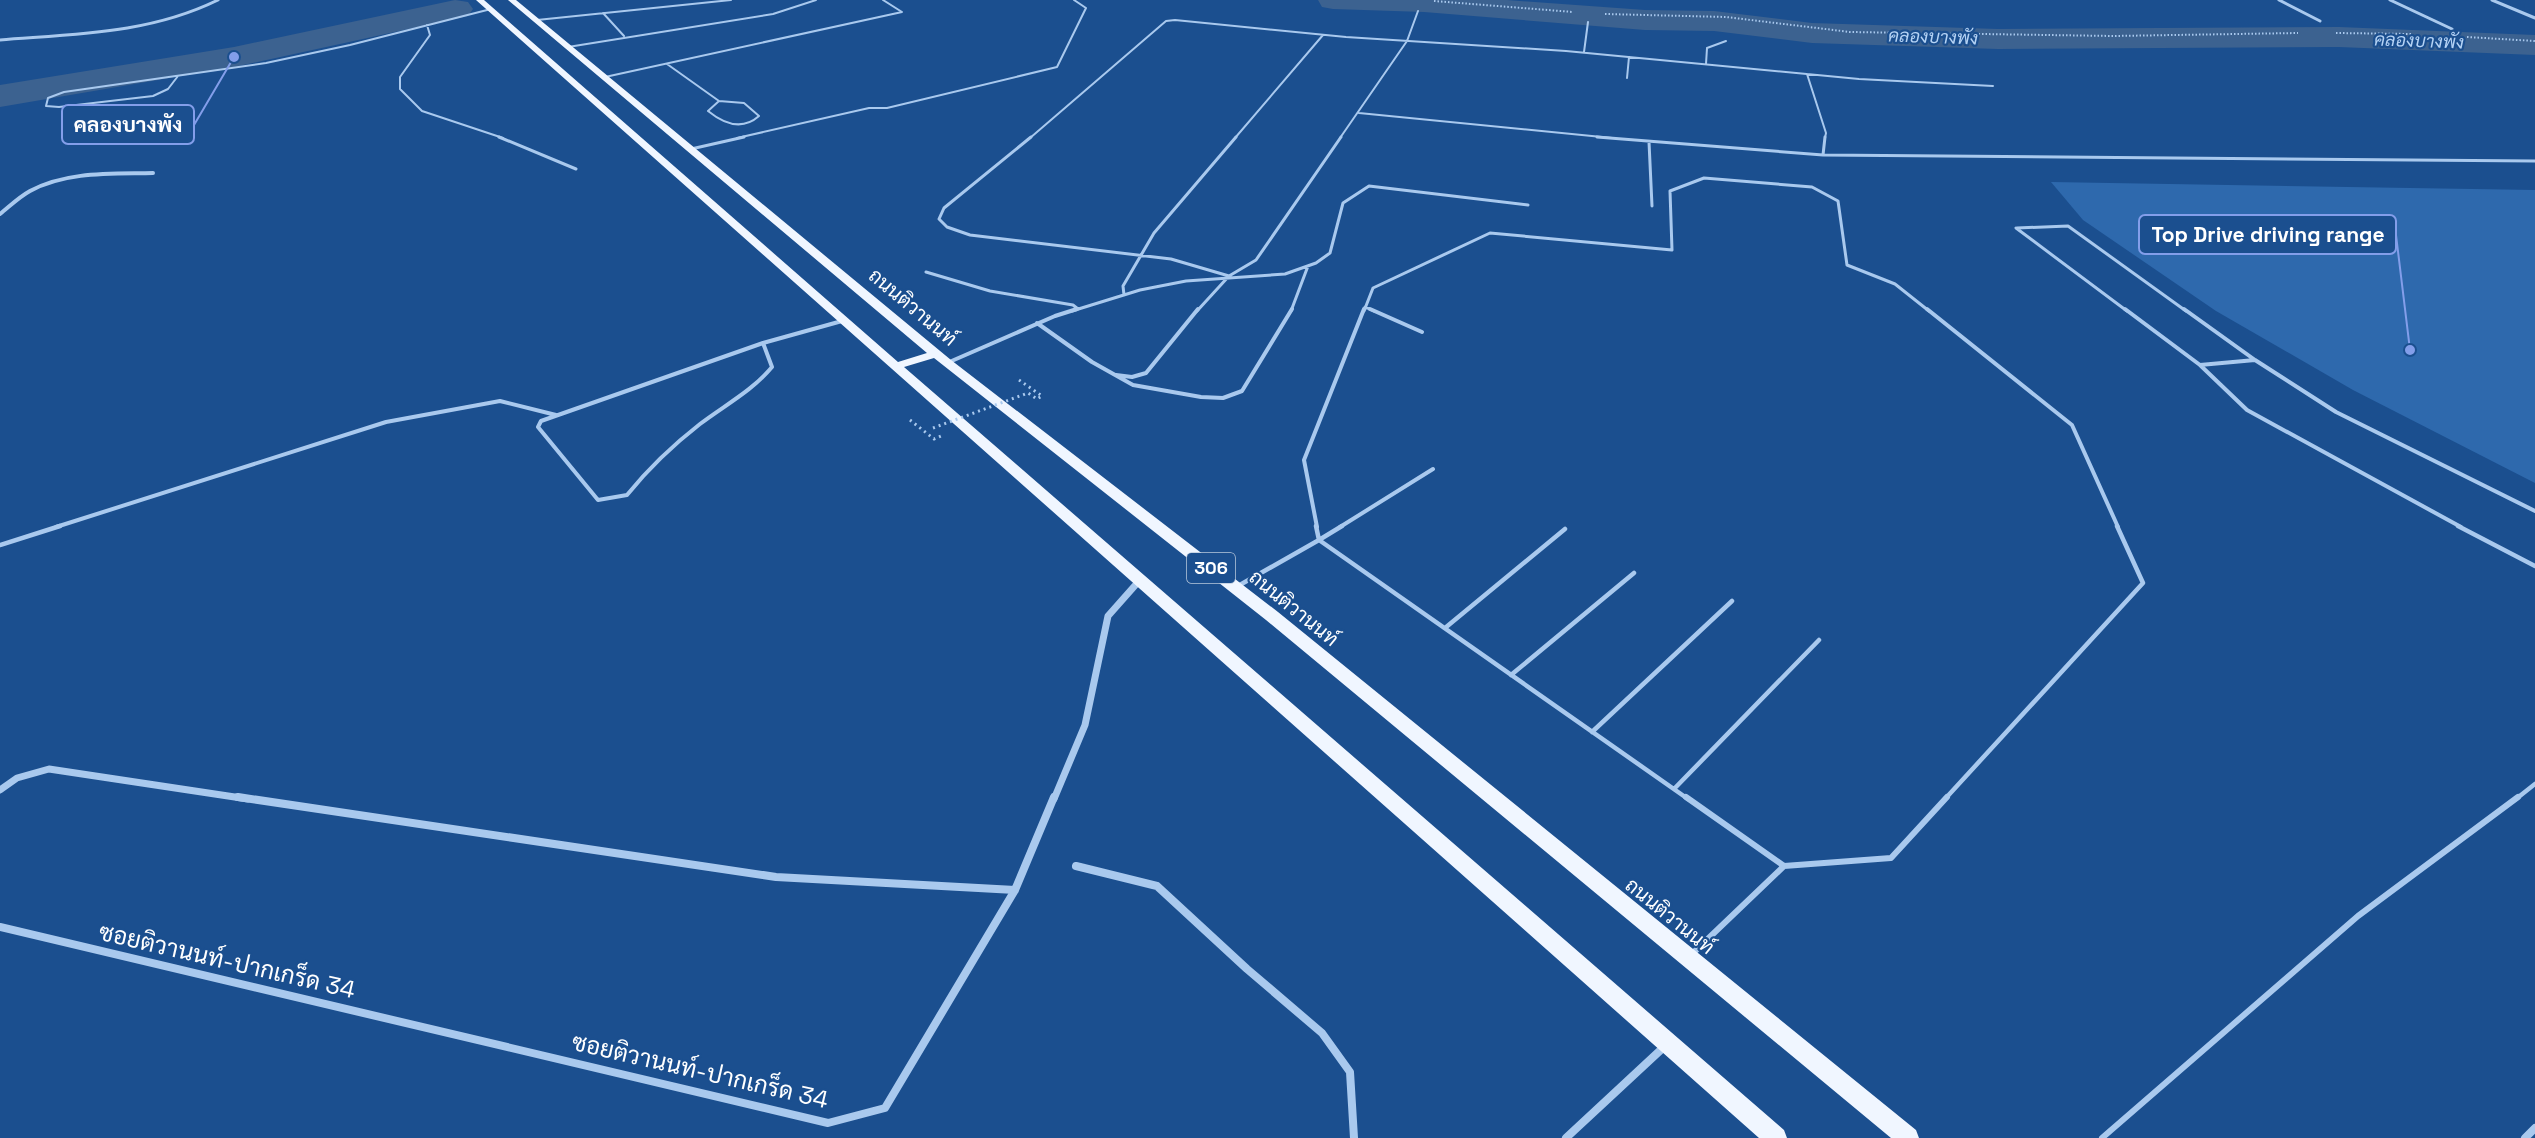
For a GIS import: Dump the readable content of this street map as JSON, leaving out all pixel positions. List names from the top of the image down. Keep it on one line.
{"streets":{"main road":["ถนนติวานนท์","306"],"street":["ซอยติวานนท์-ปากเกร็ด 34"]},"water":["คลองบางพัง"],"places":["คลองบางพัง","Top Drive driving range"]}
